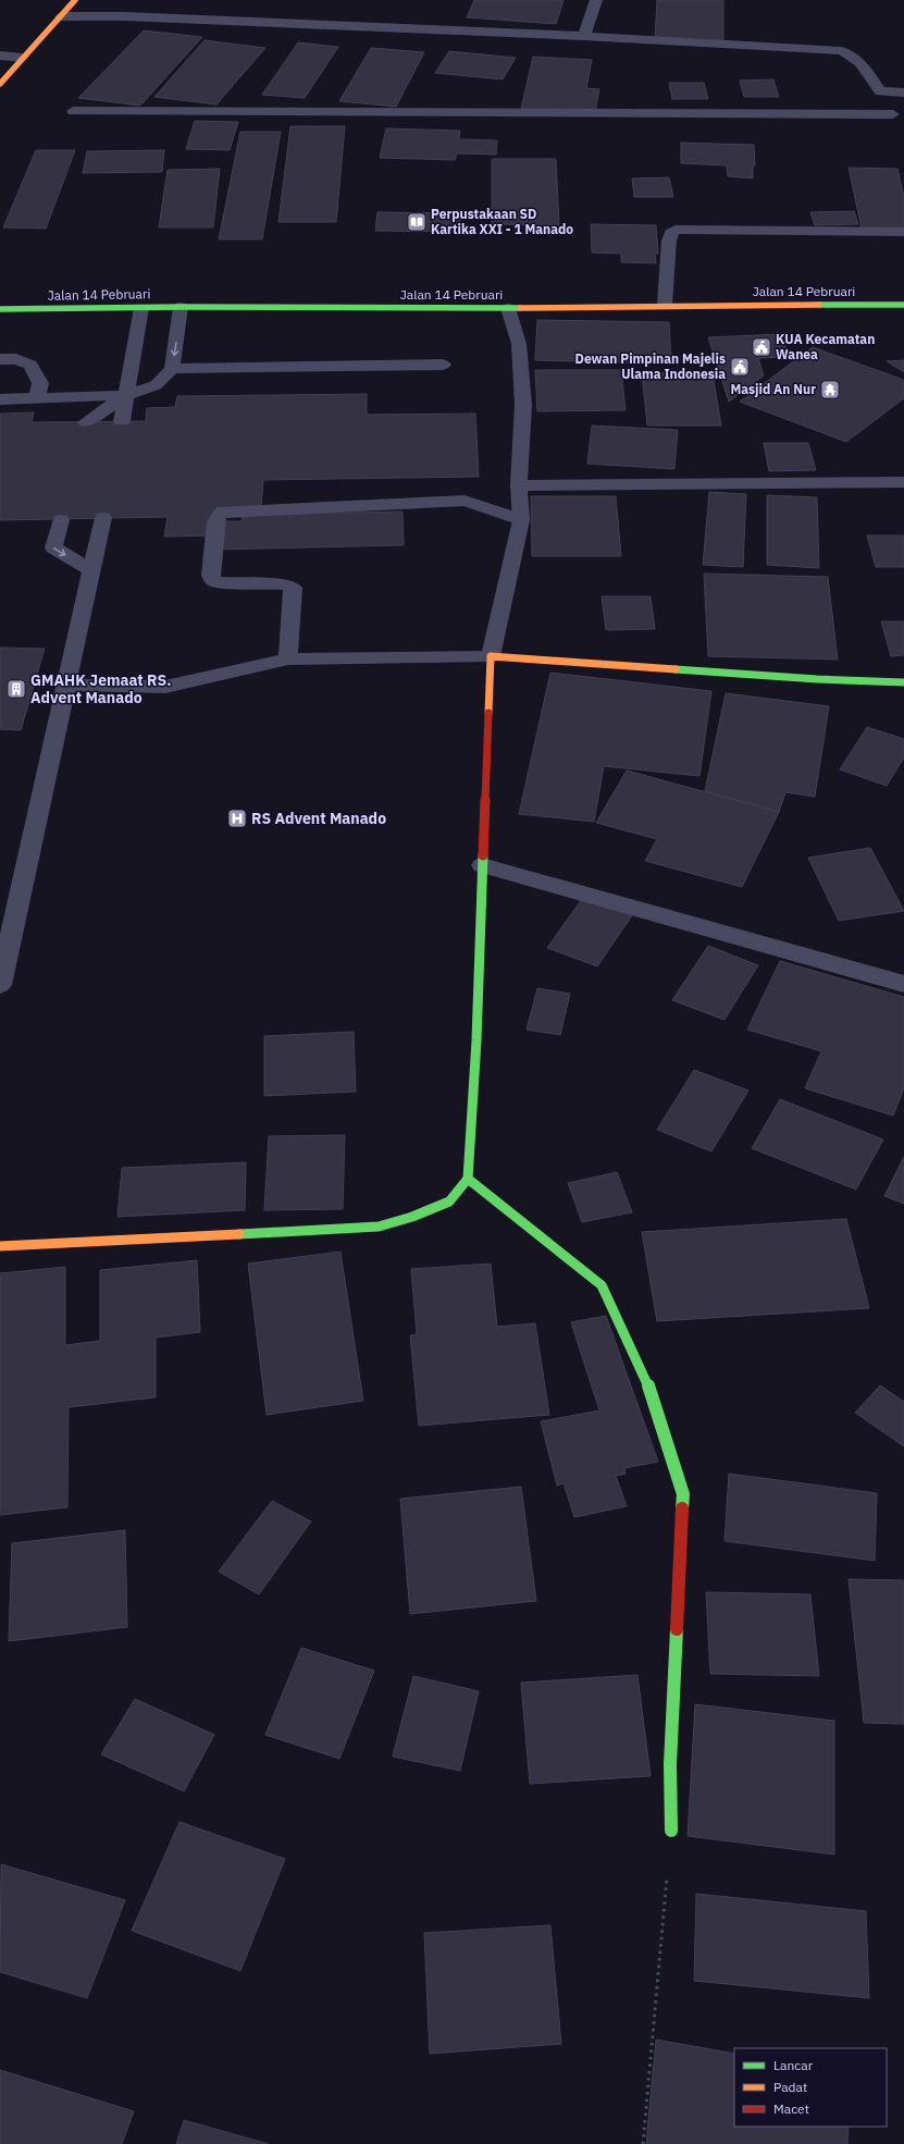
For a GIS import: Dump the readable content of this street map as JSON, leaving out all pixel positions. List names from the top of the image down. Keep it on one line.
{"streets":{"street":["Jalan 14 Pebruari"]},"places":{"library":["Perpustakaan SD Kartika XXI - 1 Manado"],"public building":["KUA Kecamatan Wanea","Dewan Pimpinan Majelis Ulama Indonesia"],"temple":["Masjid An Nur"],"building":["GMAHK Jemaat RS. Advent Manado"],"hospital":["RS Advent Manado"]},"legend":["Lancar","Padat","Macet"]}
